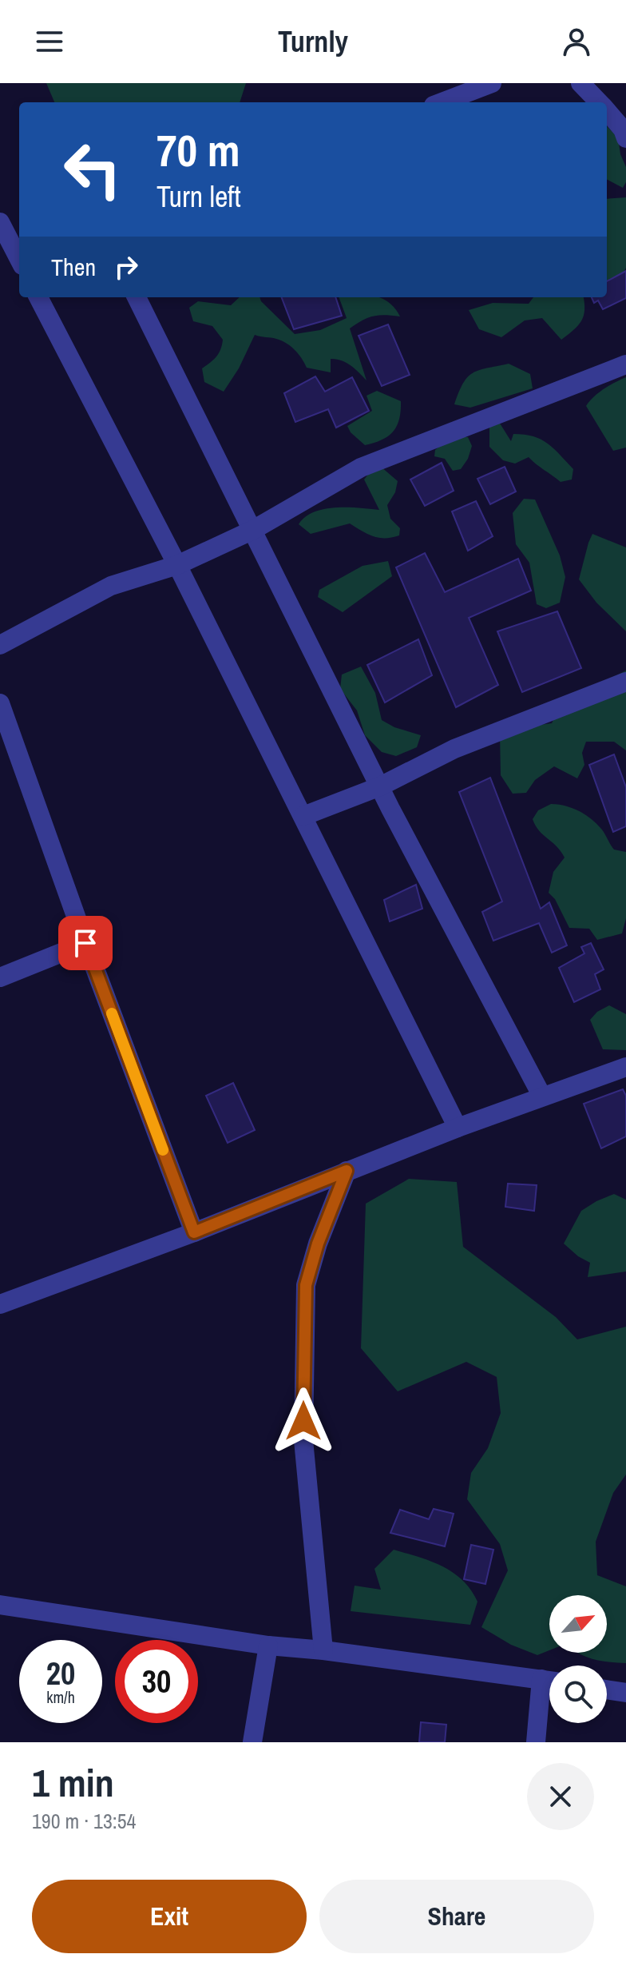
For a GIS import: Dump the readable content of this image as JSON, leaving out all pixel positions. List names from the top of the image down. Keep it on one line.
{"north":"top right","page":{"header":"Turnly","turn":["70 m","Turn left"],"then":"Then","speed":"20 km/h","limit":"30","heading":["1 min","190 m · 13:54"],"buttons":["Exit","Share"]}}
